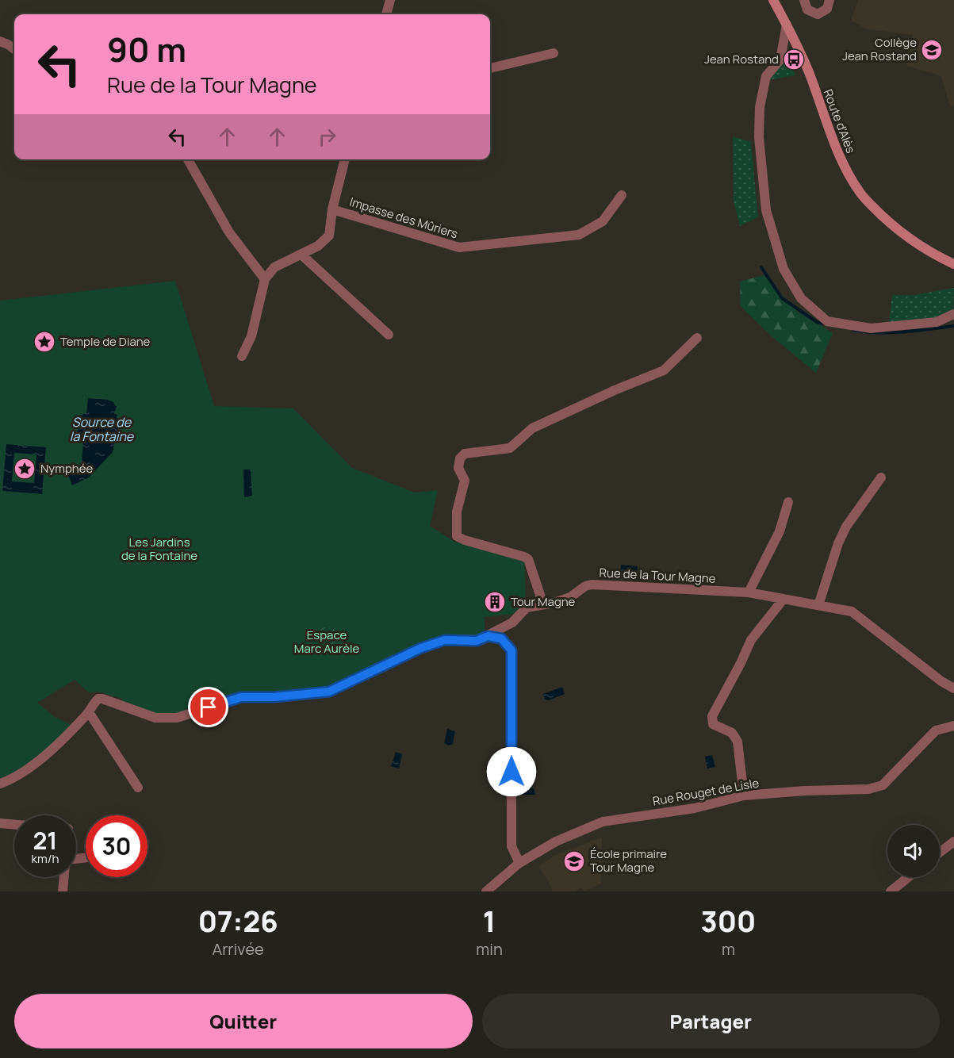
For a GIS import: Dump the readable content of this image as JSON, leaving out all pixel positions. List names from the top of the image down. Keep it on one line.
{"streets":{"main road":["Route d'Alès"],"street":["Impasse des Mûriers","Rue de la Tour Magne","Rue Rouget de Lisle"]},"water":["Source de la Fontaine"],"parks":["Les Jardins de la Fontaine","Espace Marc Aurèle"],"places":{"school or university":["Collège Jean Rostand","École primaire Tour Magne"],"bus stop":["Jean Rostand"],"place":["Temple de Diane","Nymphée"],"building":["Tour Magne"]},"page":{"turn":["90 m","Rue de la Tour Magne"],"speed":"21 km/h","limit":"30","eta":["07:26","Arrivée","1","min","300","m"],"buttons":["Quitter","Partager"]}}
